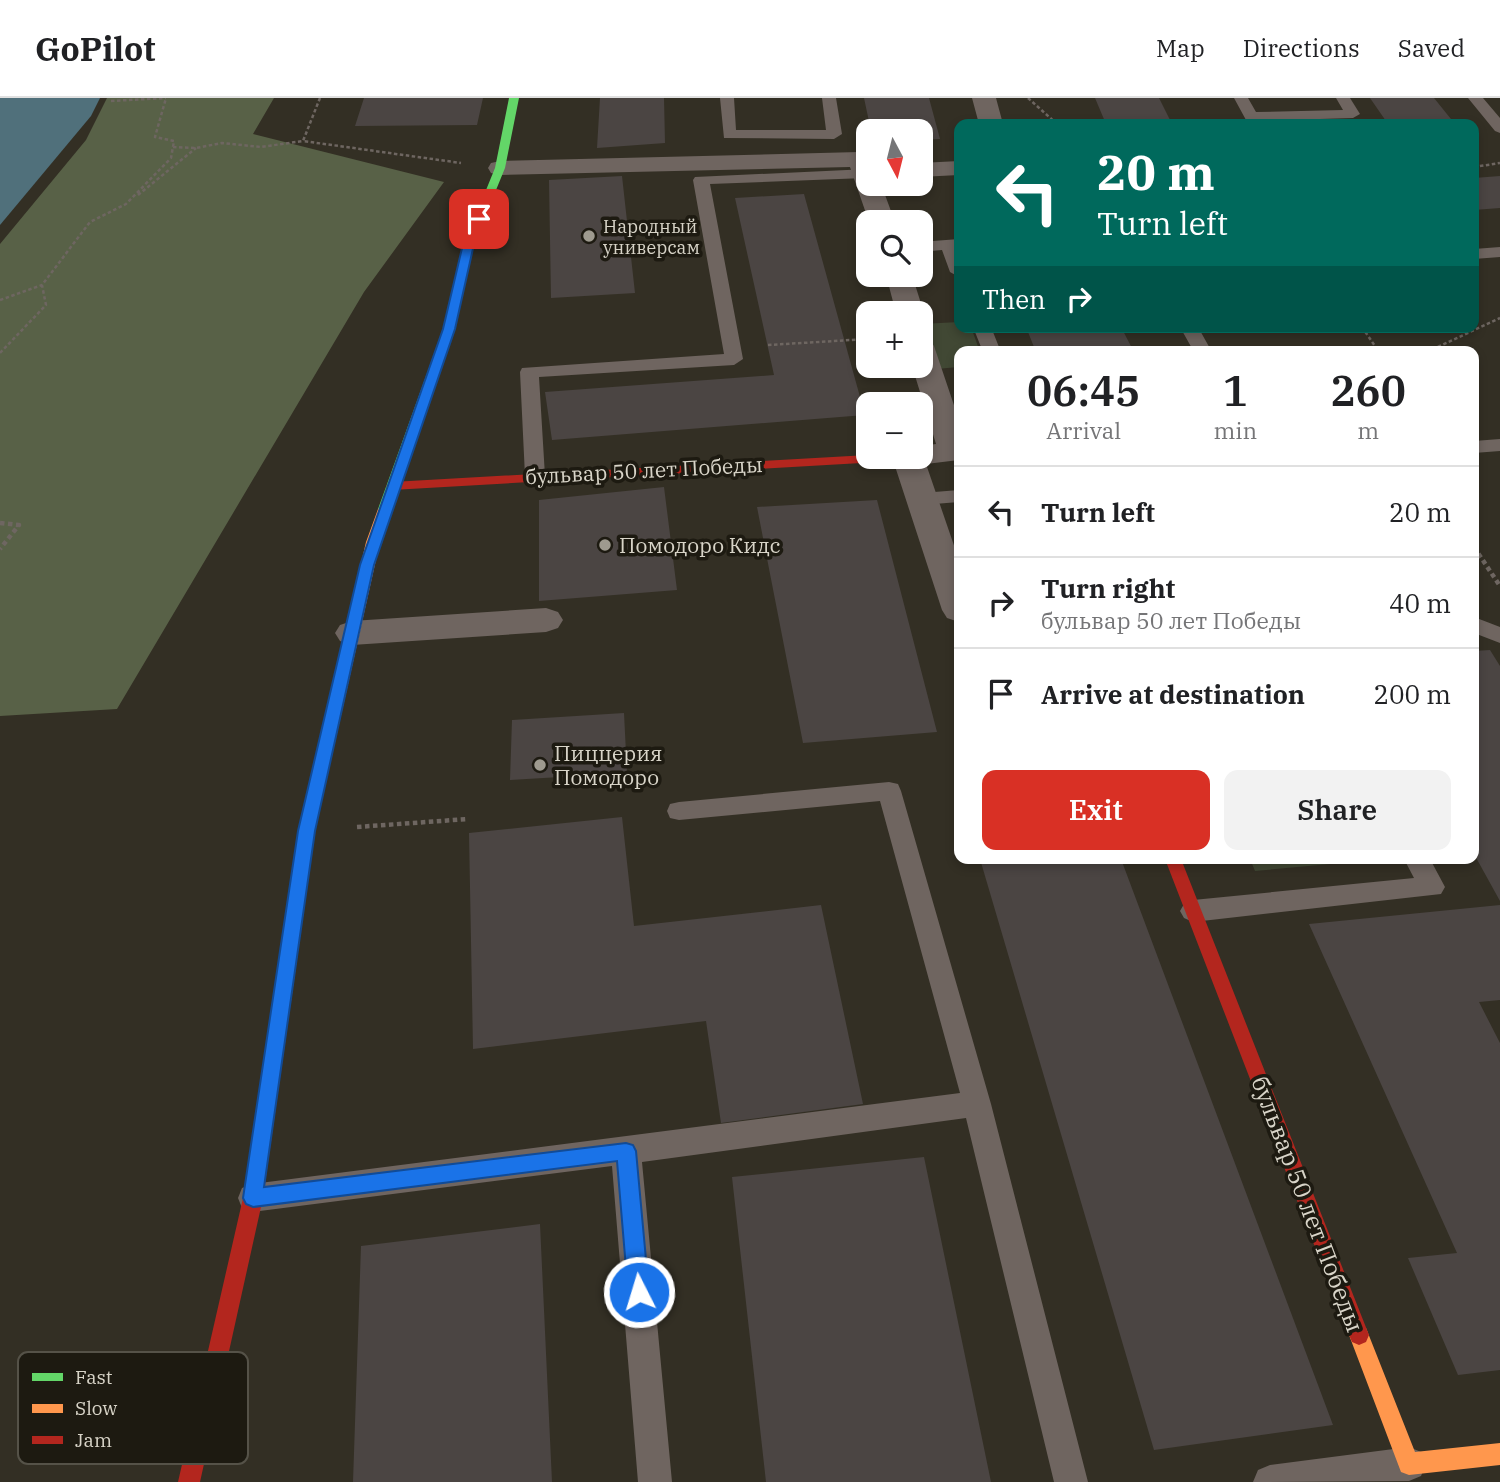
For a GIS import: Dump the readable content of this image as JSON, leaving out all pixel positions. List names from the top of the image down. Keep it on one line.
{"streets":{"street":["бульвар 50 лет Победы"]},"places":["Народный универсам","Помодоро Кидс","Пиццерия Помодоро"],"legend":["Fast","Slow","Jam"],"north":"bottom","page":{"header":"GoPilot","nav":["Map","Directions","Saved"],"map_buttons":["+","−"],"turn":["20 m","Turn left"],"then":"Then","eta":["06:45","Arrival","1","min","260","m"],"list":[{"name":"Turn left","value":"20 m"},{"name":"Turn right","note":"бульвар 50 лет Победы","value":"40 m"},{"name":"Arrive at destination","value":"200 m"}],"buttons":["Exit","Share"]}}
